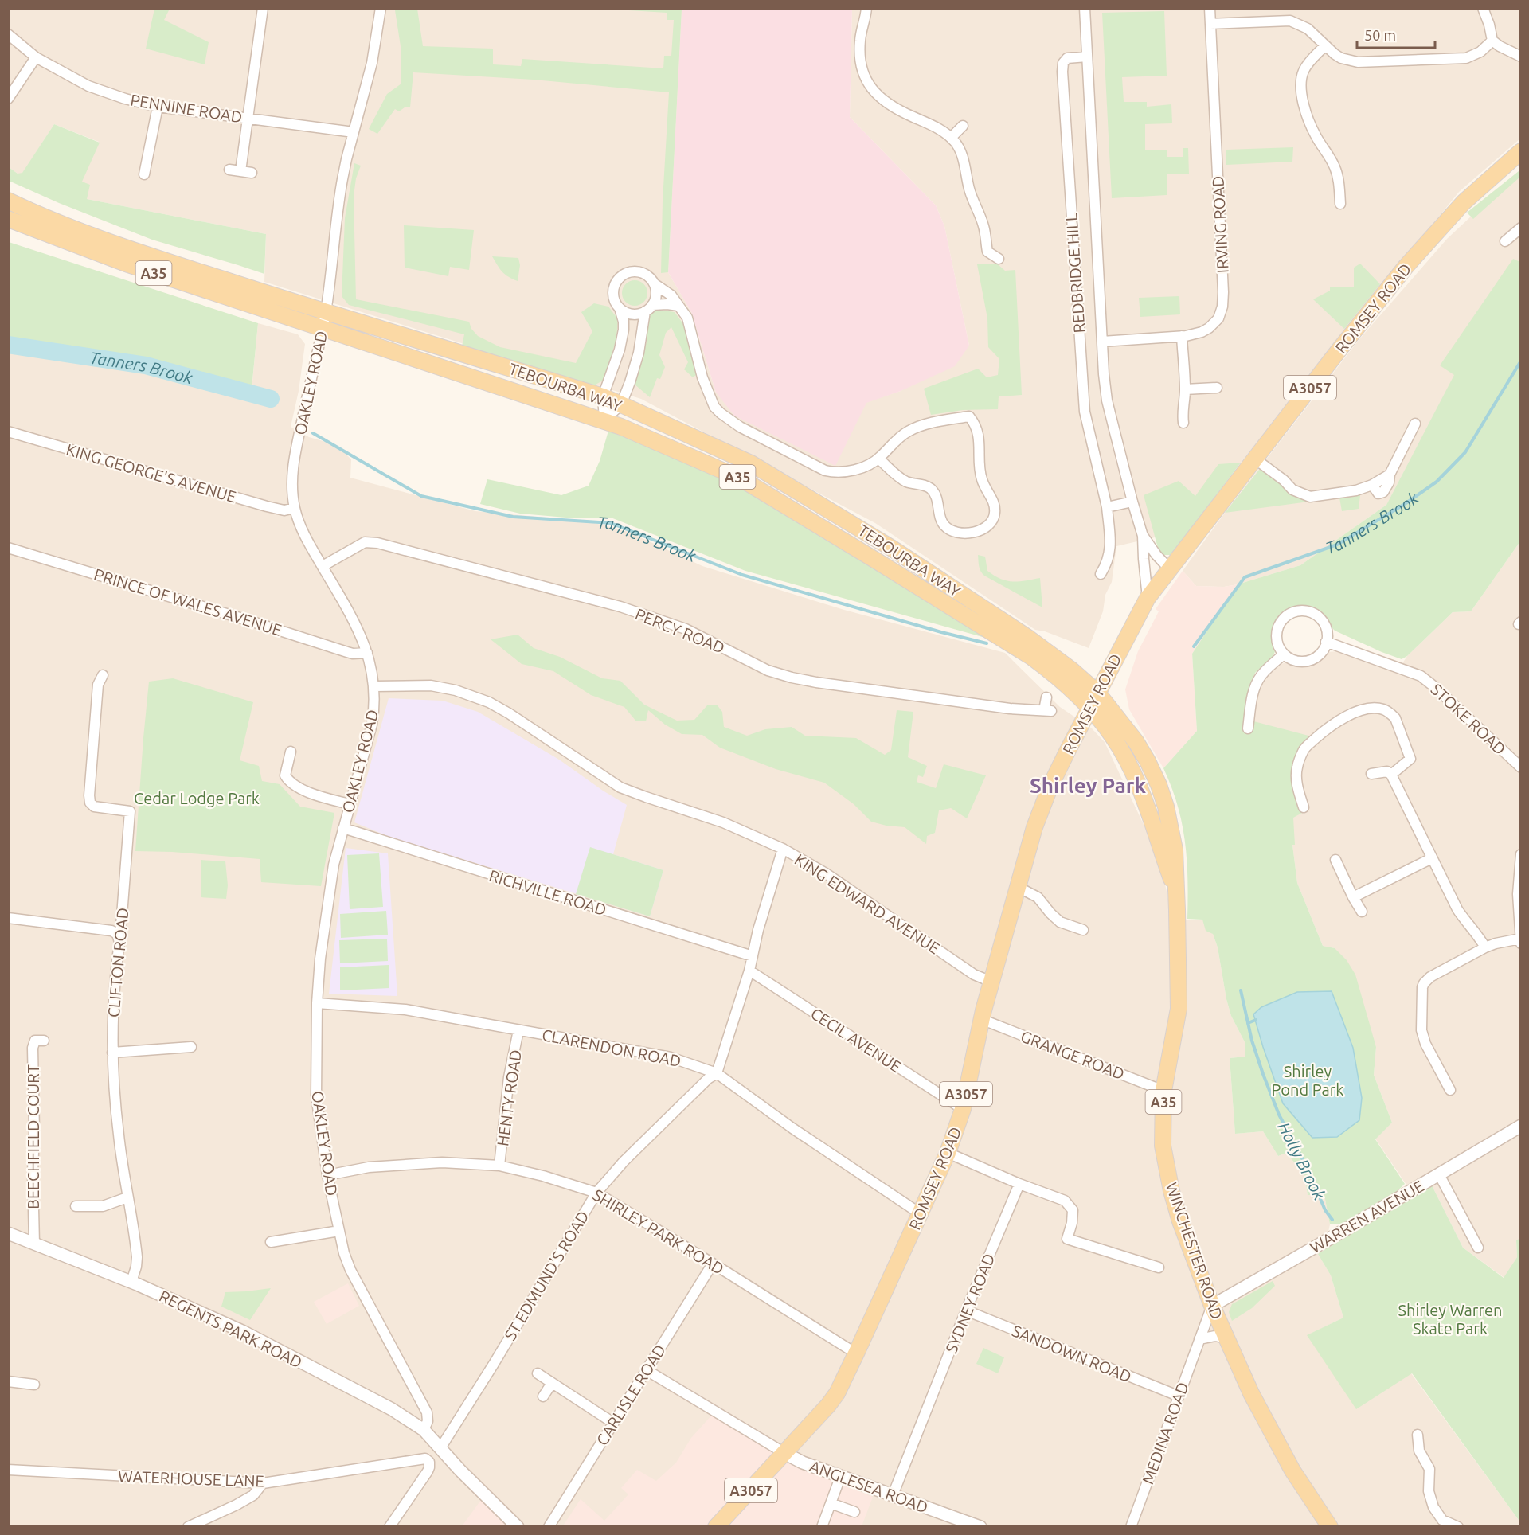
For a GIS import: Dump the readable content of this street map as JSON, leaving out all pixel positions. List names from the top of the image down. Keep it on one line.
{"streets":{"main road":["A35","ROMSEY ROAD","TEBOURBA WAY","A3057","WINCHESTER ROAD"],"street":["PENNINE ROAD","IRVING ROAD","REDBRIDGE HILL","OAKLEY ROAD","KING GEORGE'S AVENUE","PRINCE OF WALES AVENUE","PERCY ROAD","STOKE ROAD","RICHVILLE ROAD","KING EDWARD AVENUE","CLIFTON ROAD","CECIL AVENUE","CLARENDON ROAD","GRANGE ROAD","HENTY ROAD","BEECHFIELD COURT","WARREN AVENUE","SHIRLEY PARK ROAD","ST EDMUND'S ROAD","SYDNEY ROAD","REGENTS PARK ROAD","SANDOWN ROAD","CARLISLE ROAD","MEDINA ROAD","WATERHOUSE LANE","ANGLESEA ROAD"]},"crossings":[["PENNINE ROAD","OAKLEY ROAD"],["IRVING ROAD","REDBRIDGE HILL"],["REDBRIDGE HILL","ROMSEY ROAD"],["ROMSEY ROAD","TEBOURBA WAY"],["ROMSEY ROAD","A3057"],["ROMSEY ROAD","KING EDWARD AVENUE"],["ROMSEY ROAD","CECIL AVENUE"],["ROMSEY ROAD","CLARENDON ROAD"],["ROMSEY ROAD","GRANGE ROAD"],["ROMSEY ROAD","SHIRLEY PARK ROAD"],["ROMSEY ROAD","WINCHESTER ROAD"],["ROMSEY ROAD","ANGLESEA ROAD"],["OAKLEY ROAD","TEBOURBA WAY"],["OAKLEY ROAD","KING GEORGE'S AVENUE"],["OAKLEY ROAD","PRINCE OF WALES AVENUE"],["OAKLEY ROAD","PERCY ROAD"],["OAKLEY ROAD","RICHVILLE ROAD"],["OAKLEY ROAD","KING EDWARD AVENUE"],["OAKLEY ROAD","CLARENDON ROAD"],["OAKLEY ROAD","SHIRLEY PARK ROAD"],["OAKLEY ROAD","REGENTS PARK ROAD"],["TEBOURBA WAY","WINCHESTER ROAD"],["A3057","ANGLESEA ROAD"],["CLIFTON ROAD","REGENTS PARK ROAD"],["CLARENDON ROAD","HENTY ROAD"],["CLARENDON ROAD","ST EDMUND'S ROAD"],["GRANGE ROAD","WINCHESTER ROAD"],["HENTY ROAD","SHIRLEY PARK ROAD"],["BEECHFIELD COURT","REGENTS PARK ROAD"],["WARREN AVENUE","WINCHESTER ROAD"],["WARREN AVENUE","MEDINA ROAD"],["SHIRLEY PARK ROAD","ST EDMUND'S ROAD"],["SHIRLEY PARK ROAD","CARLISLE ROAD"],["WINCHESTER ROAD","MEDINA ROAD"],["ST EDMUND'S ROAD","REGENTS PARK ROAD"],["SYDNEY ROAD","SANDOWN ROAD"],["SYDNEY ROAD","ANGLESEA ROAD"],["SANDOWN ROAD","MEDINA ROAD"]],"districts":["Shirley Park"],"water":["Tanners Brook","Holly Brook"],"parks":["Cedar Lodge Park","Shirley Pond Park","Shirley Warren Skate Park"],"scale_bar":"50 m"}
